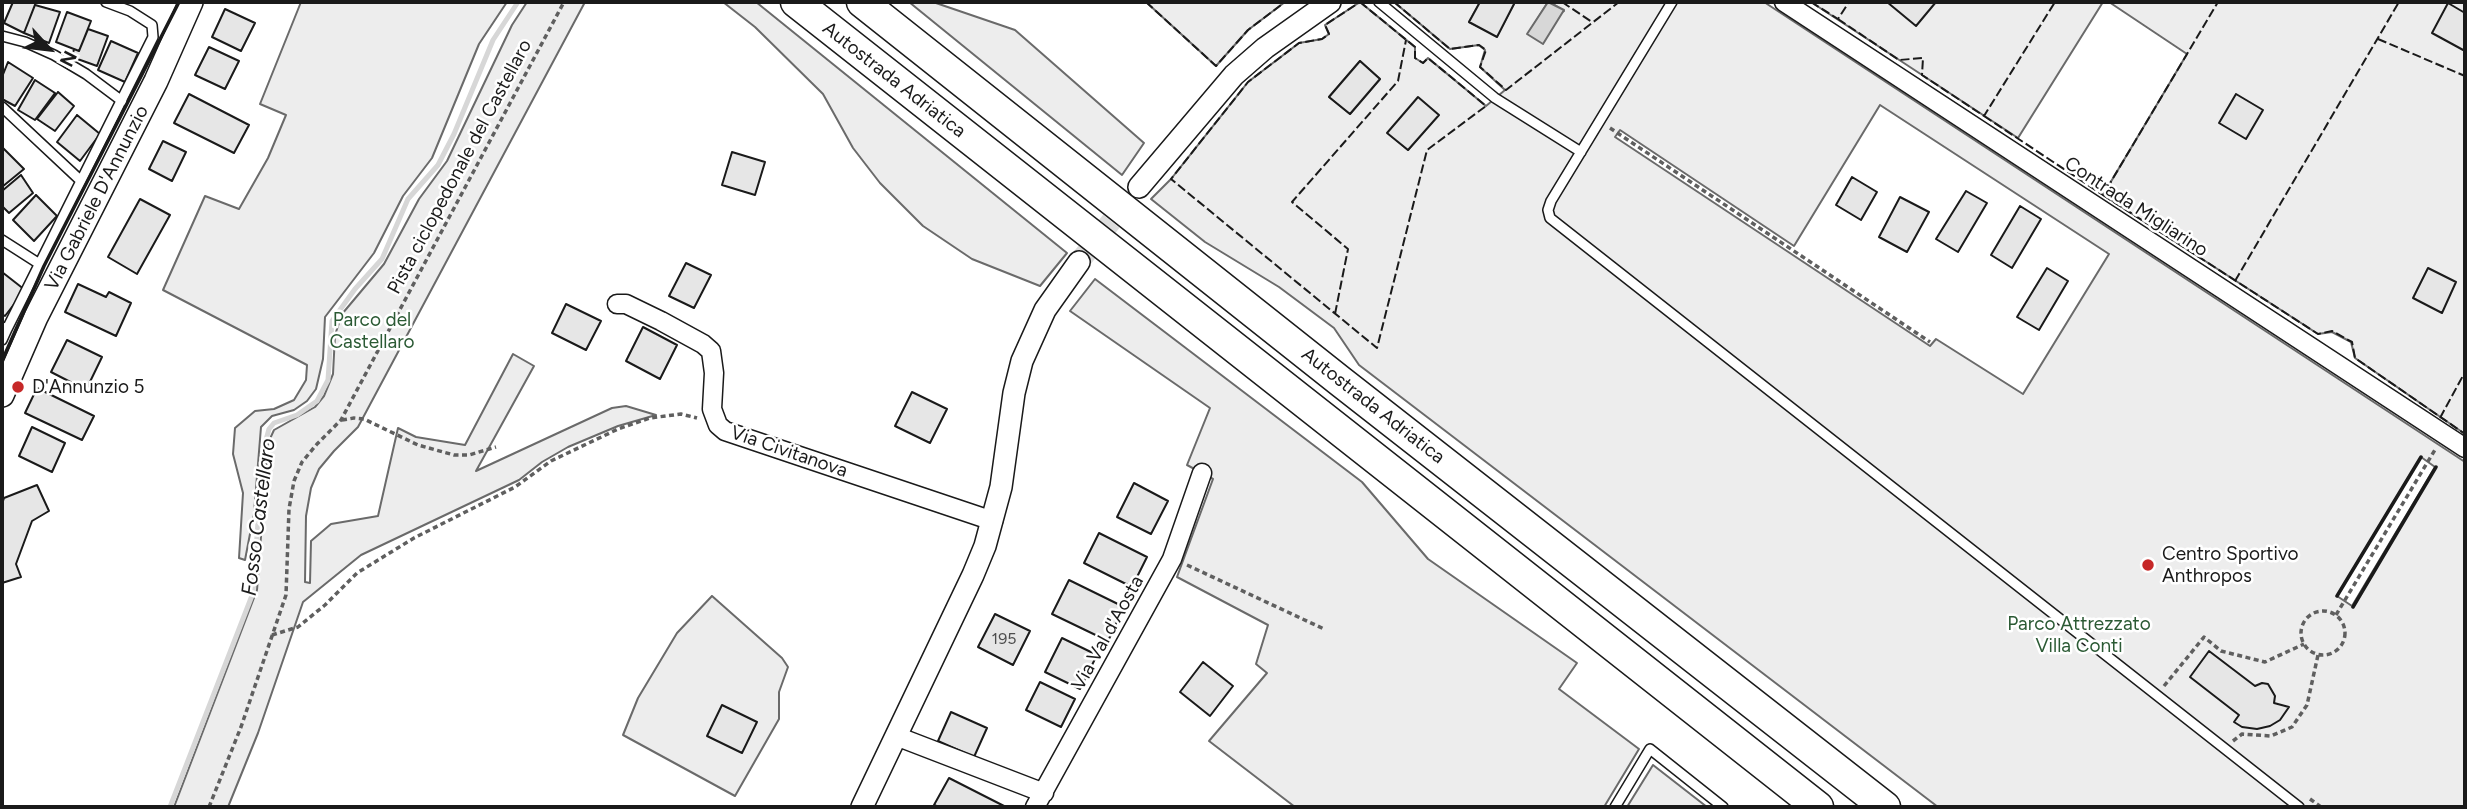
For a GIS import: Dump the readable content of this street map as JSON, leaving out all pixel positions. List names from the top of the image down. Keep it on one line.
{"streets":{"highway":["Autostrada Adriatica"],"main road":["Via Gabriele D'Annunzio"],"street":["Contrada Migliarino","Via Civitanova","Via Val d'Aosta"],"path":["Pista ciclopedonale del Castellaro"]},"water":["Fosso Castellaro"],"parks":["Parco del Castellaro","Parco Attrezzato Villa Conti"],"places":["D'Annunzio 5","Centro Sportivo Anthropos"],"house_numbers":["195"],"north":"bottom right"}
